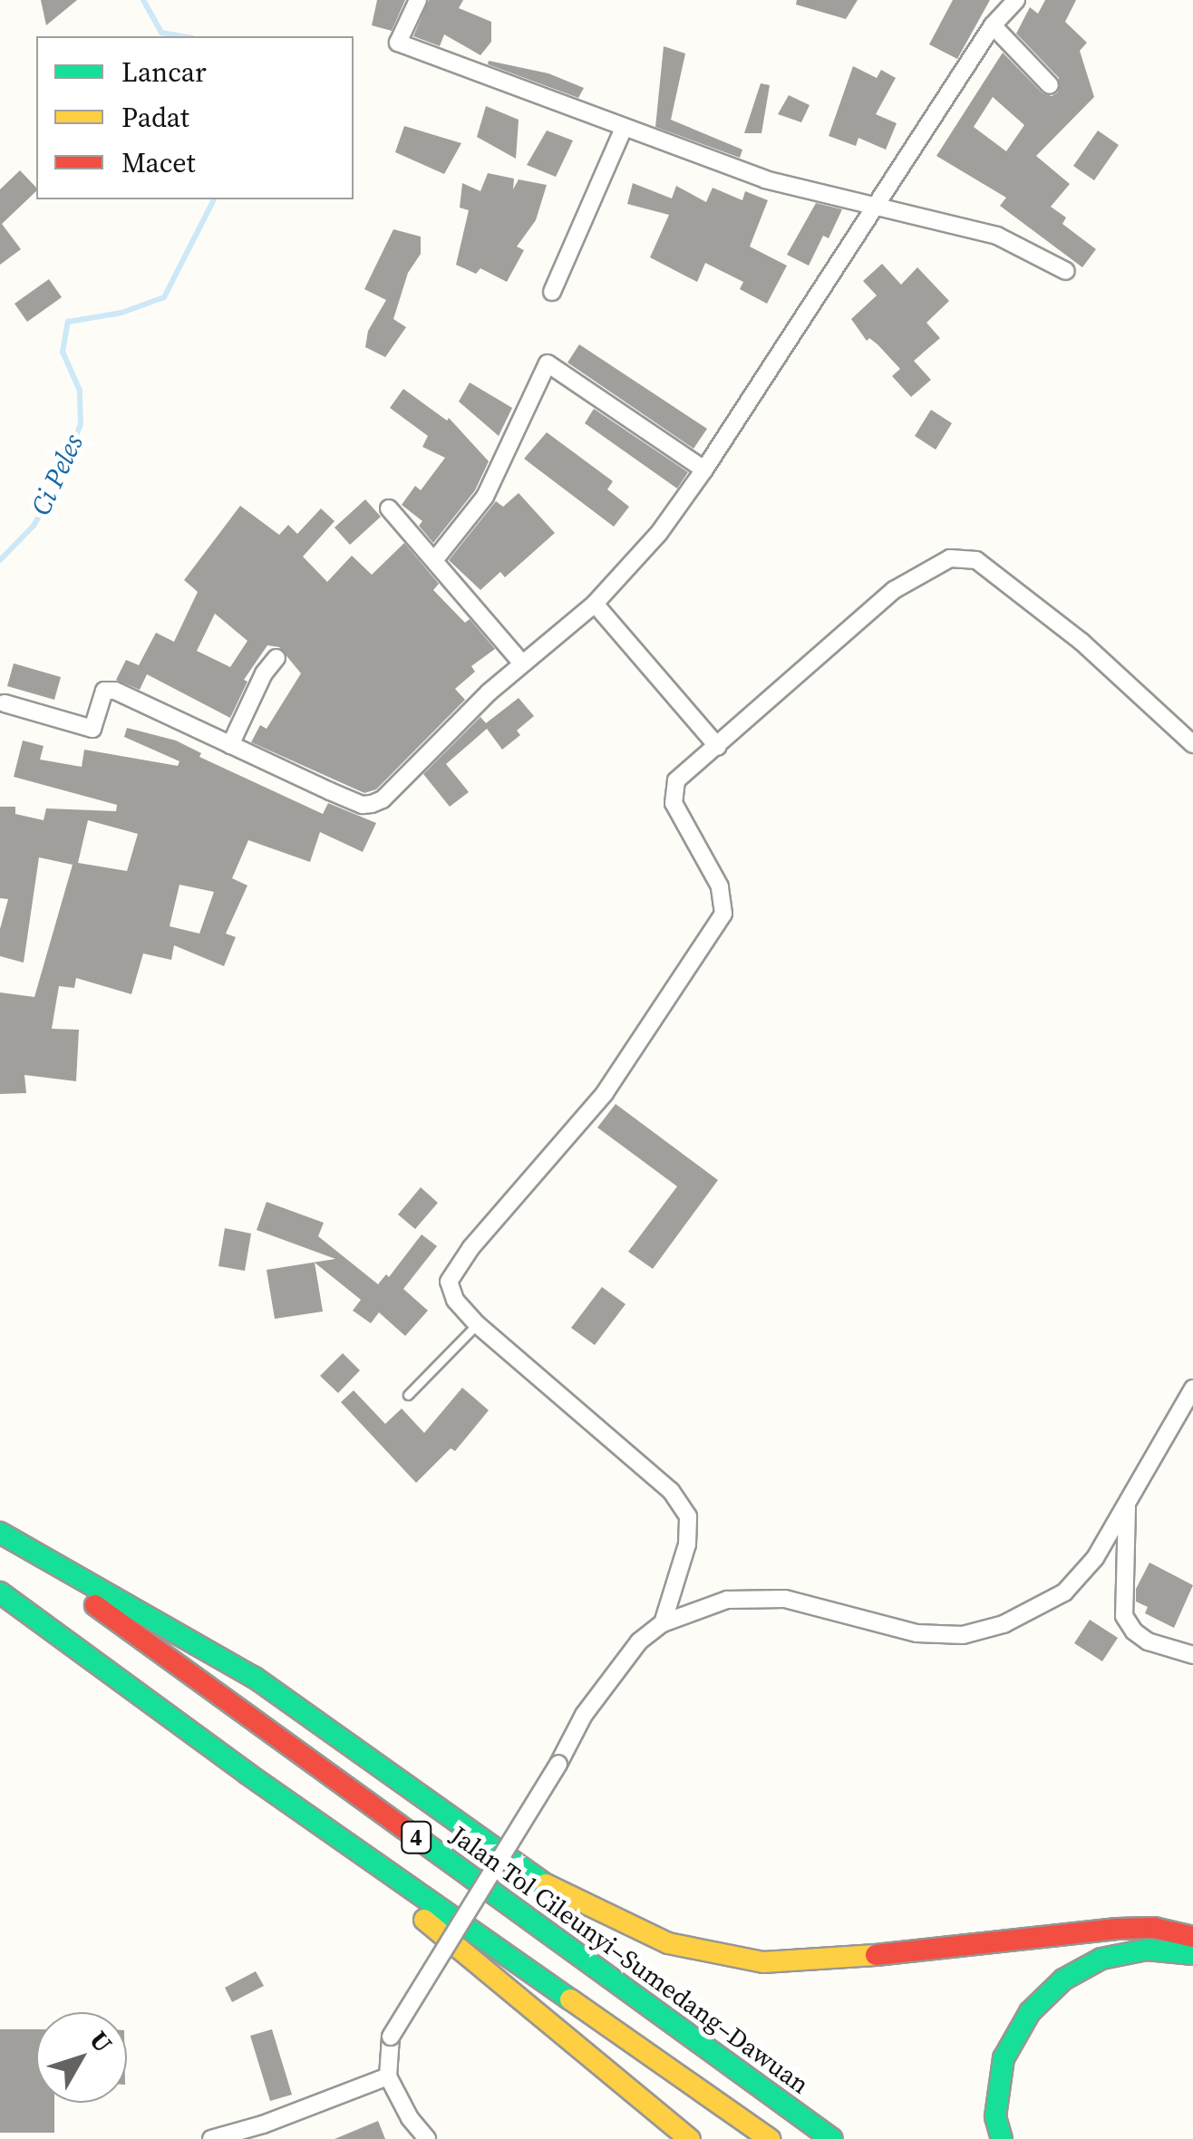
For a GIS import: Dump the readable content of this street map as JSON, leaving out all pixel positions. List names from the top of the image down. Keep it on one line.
{"streets":{"highway":["4","Jalan Tol Cileunyi–Sumedang–Dawuan"]},"water":["Ci Peles"],"legend":["Lancar","Padat","Macet"],"north":"top right"}
